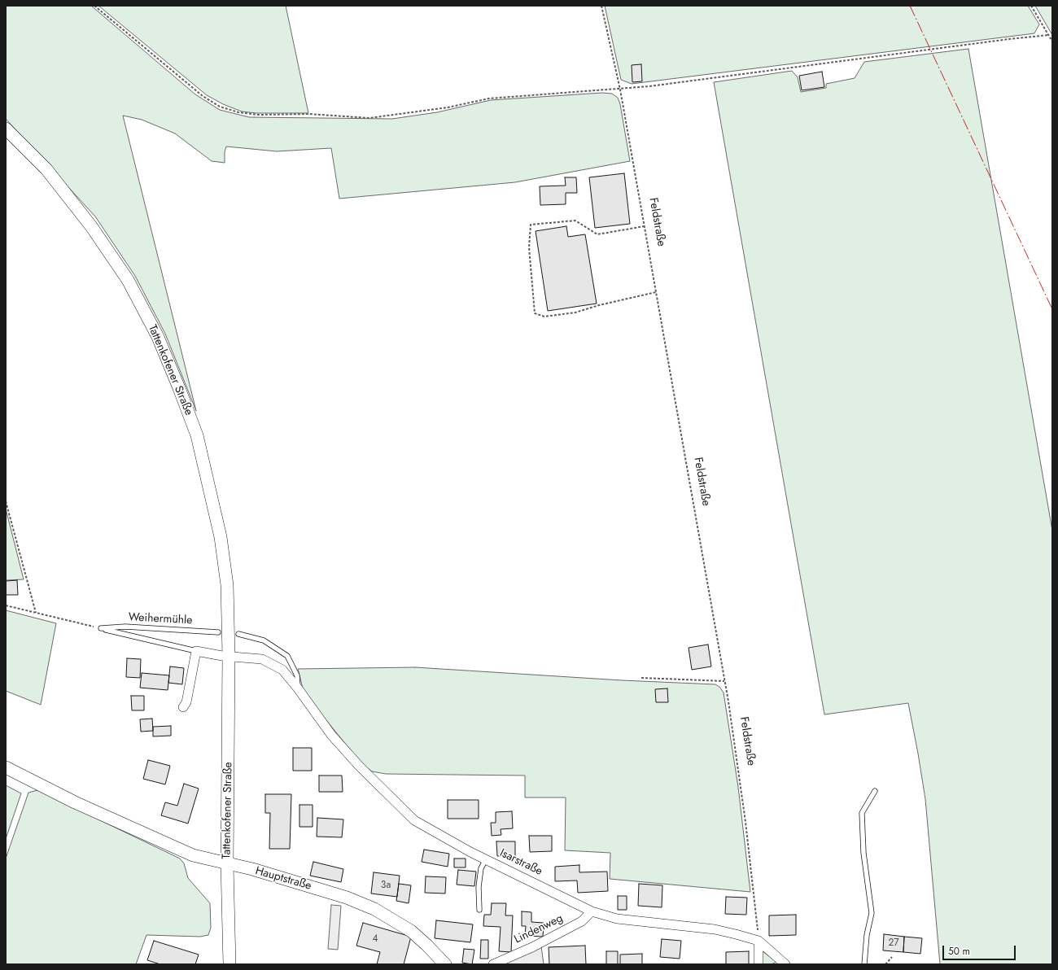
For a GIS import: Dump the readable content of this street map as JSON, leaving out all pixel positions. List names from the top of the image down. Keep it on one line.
{"streets":{"main road":["Tattenkofener Straße","Hauptstraße"],"street":["Isarstraße","Lindenweg"],"lane":["Weihermühle"],"path":["Feldstraße"]},"crossings":[["Feldstraße","Isarstraße"],["Tattenkofener Straße","Isarstraße"],["Tattenkofener Straße","Hauptstraße"],["Isarstraße","Lindenweg"]],"house_numbers":["3a","4","27"],"scale_bar":"50 m"}
